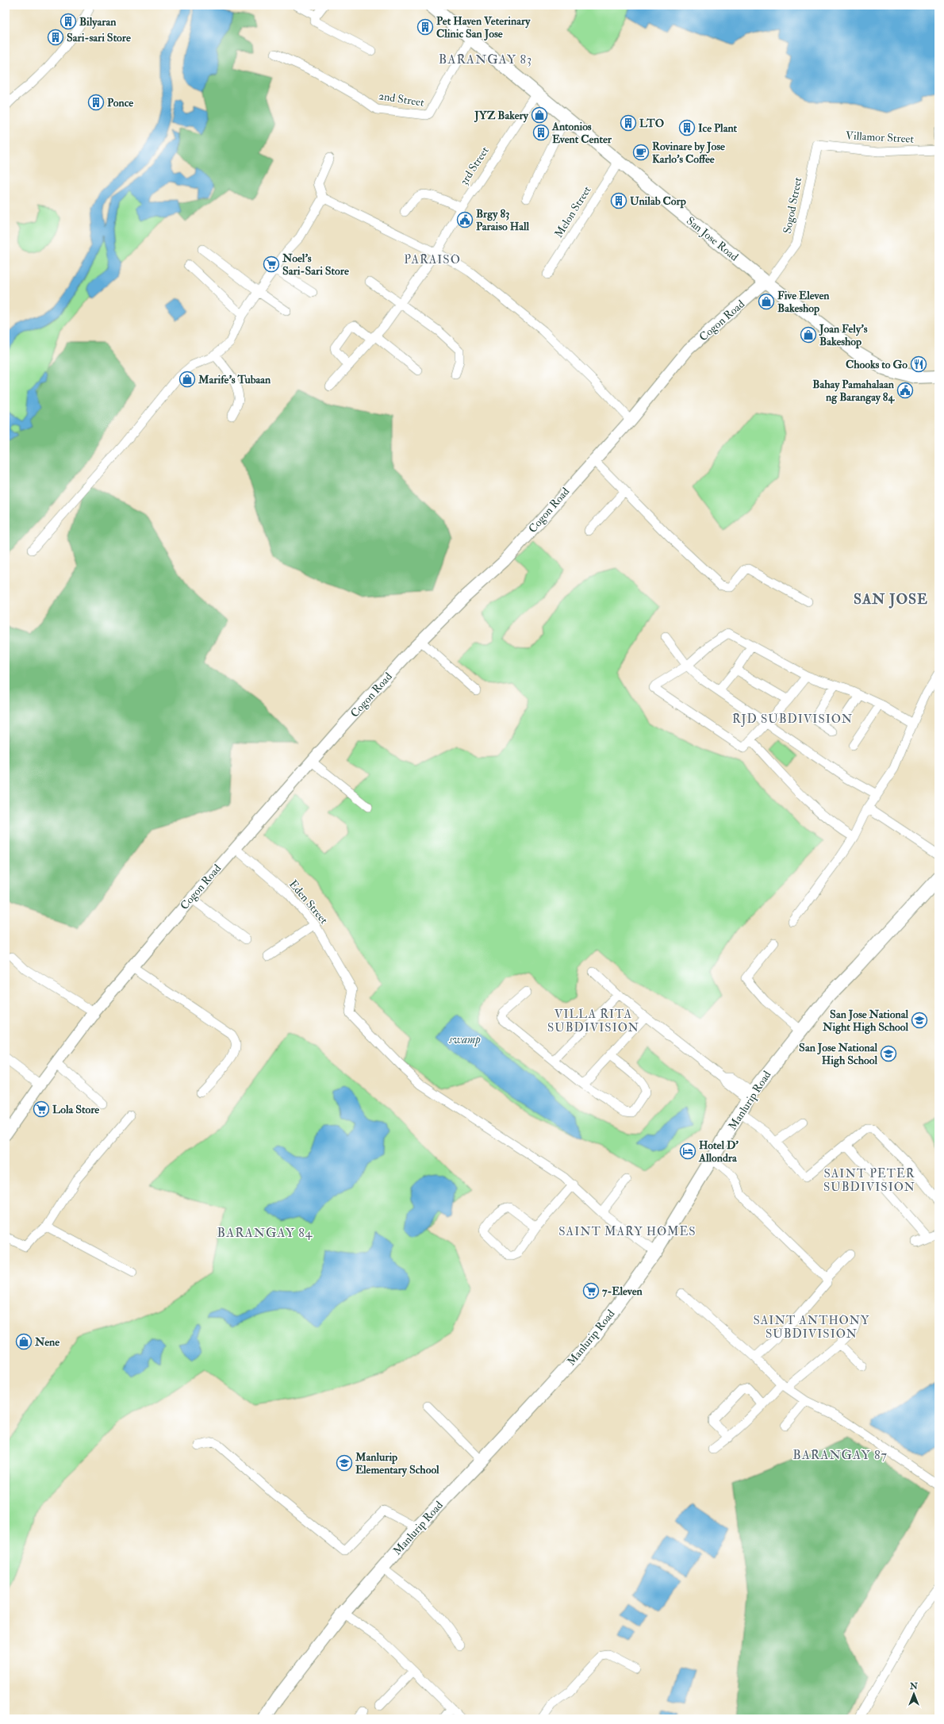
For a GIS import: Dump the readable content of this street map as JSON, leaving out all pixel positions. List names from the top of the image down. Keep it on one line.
{"streets":{"main road":["San Jose Road","Manlurip Road"],"street":["2nd Street","Villamor Street","3rd Street","Sogod Street","Melon Street","Cogon Road","Eden Street"]},"crossings":[["2nd Street","San Jose Road"],["Villamor Street","Sogod Street"],["3rd Street","San Jose Road"],["Sogod Street","San Jose Road"],["Sogod Street","Cogon Road"],["Melon Street","San Jose Road"],["San Jose Road","Cogon Road"],["Cogon Road","Eden Street"]],"districts":["BARANGAY 83","PARAISO","SAN JOSE","RJD SUBDIVISION","VILLA RITA SUBDIVISION","SAINT PETER SUBDIVISION","SAINT MARY HOMES","BARANGAY 84","SAINT ANTHONY SUBDIVISION","BARANGAY 87"],"water":["swamp"],"places":{"building":["Bilyaran","Pet Haven Veterinary Clinic San Jose","Sari-sari Store","Ponce","LTO","Ice Plant","Antonios Event Center","Unilab Corp"],"shop":["JYZ Bakery","Five Eleven Bakeshop","Joan Fely's Bakeshop","Marife's Tubaan","Nene"],"cafe":["Rovinare by Jose Karlo's Coffee"],"public building":["Brgy 83 Paraiso Hall","Bahay Pamahalaan ng Barangay 84"],"supermarket":["Noel's Sari-Sari Store","Lola Store","7-Eleven"],"restaurant":["Chooks to Go"],"school or university":["San Jose National Night High School","San Jose National High School","Manlurip Elementary School"],"hotel":["Hotel D' Allondra"]},"north":"top"}
